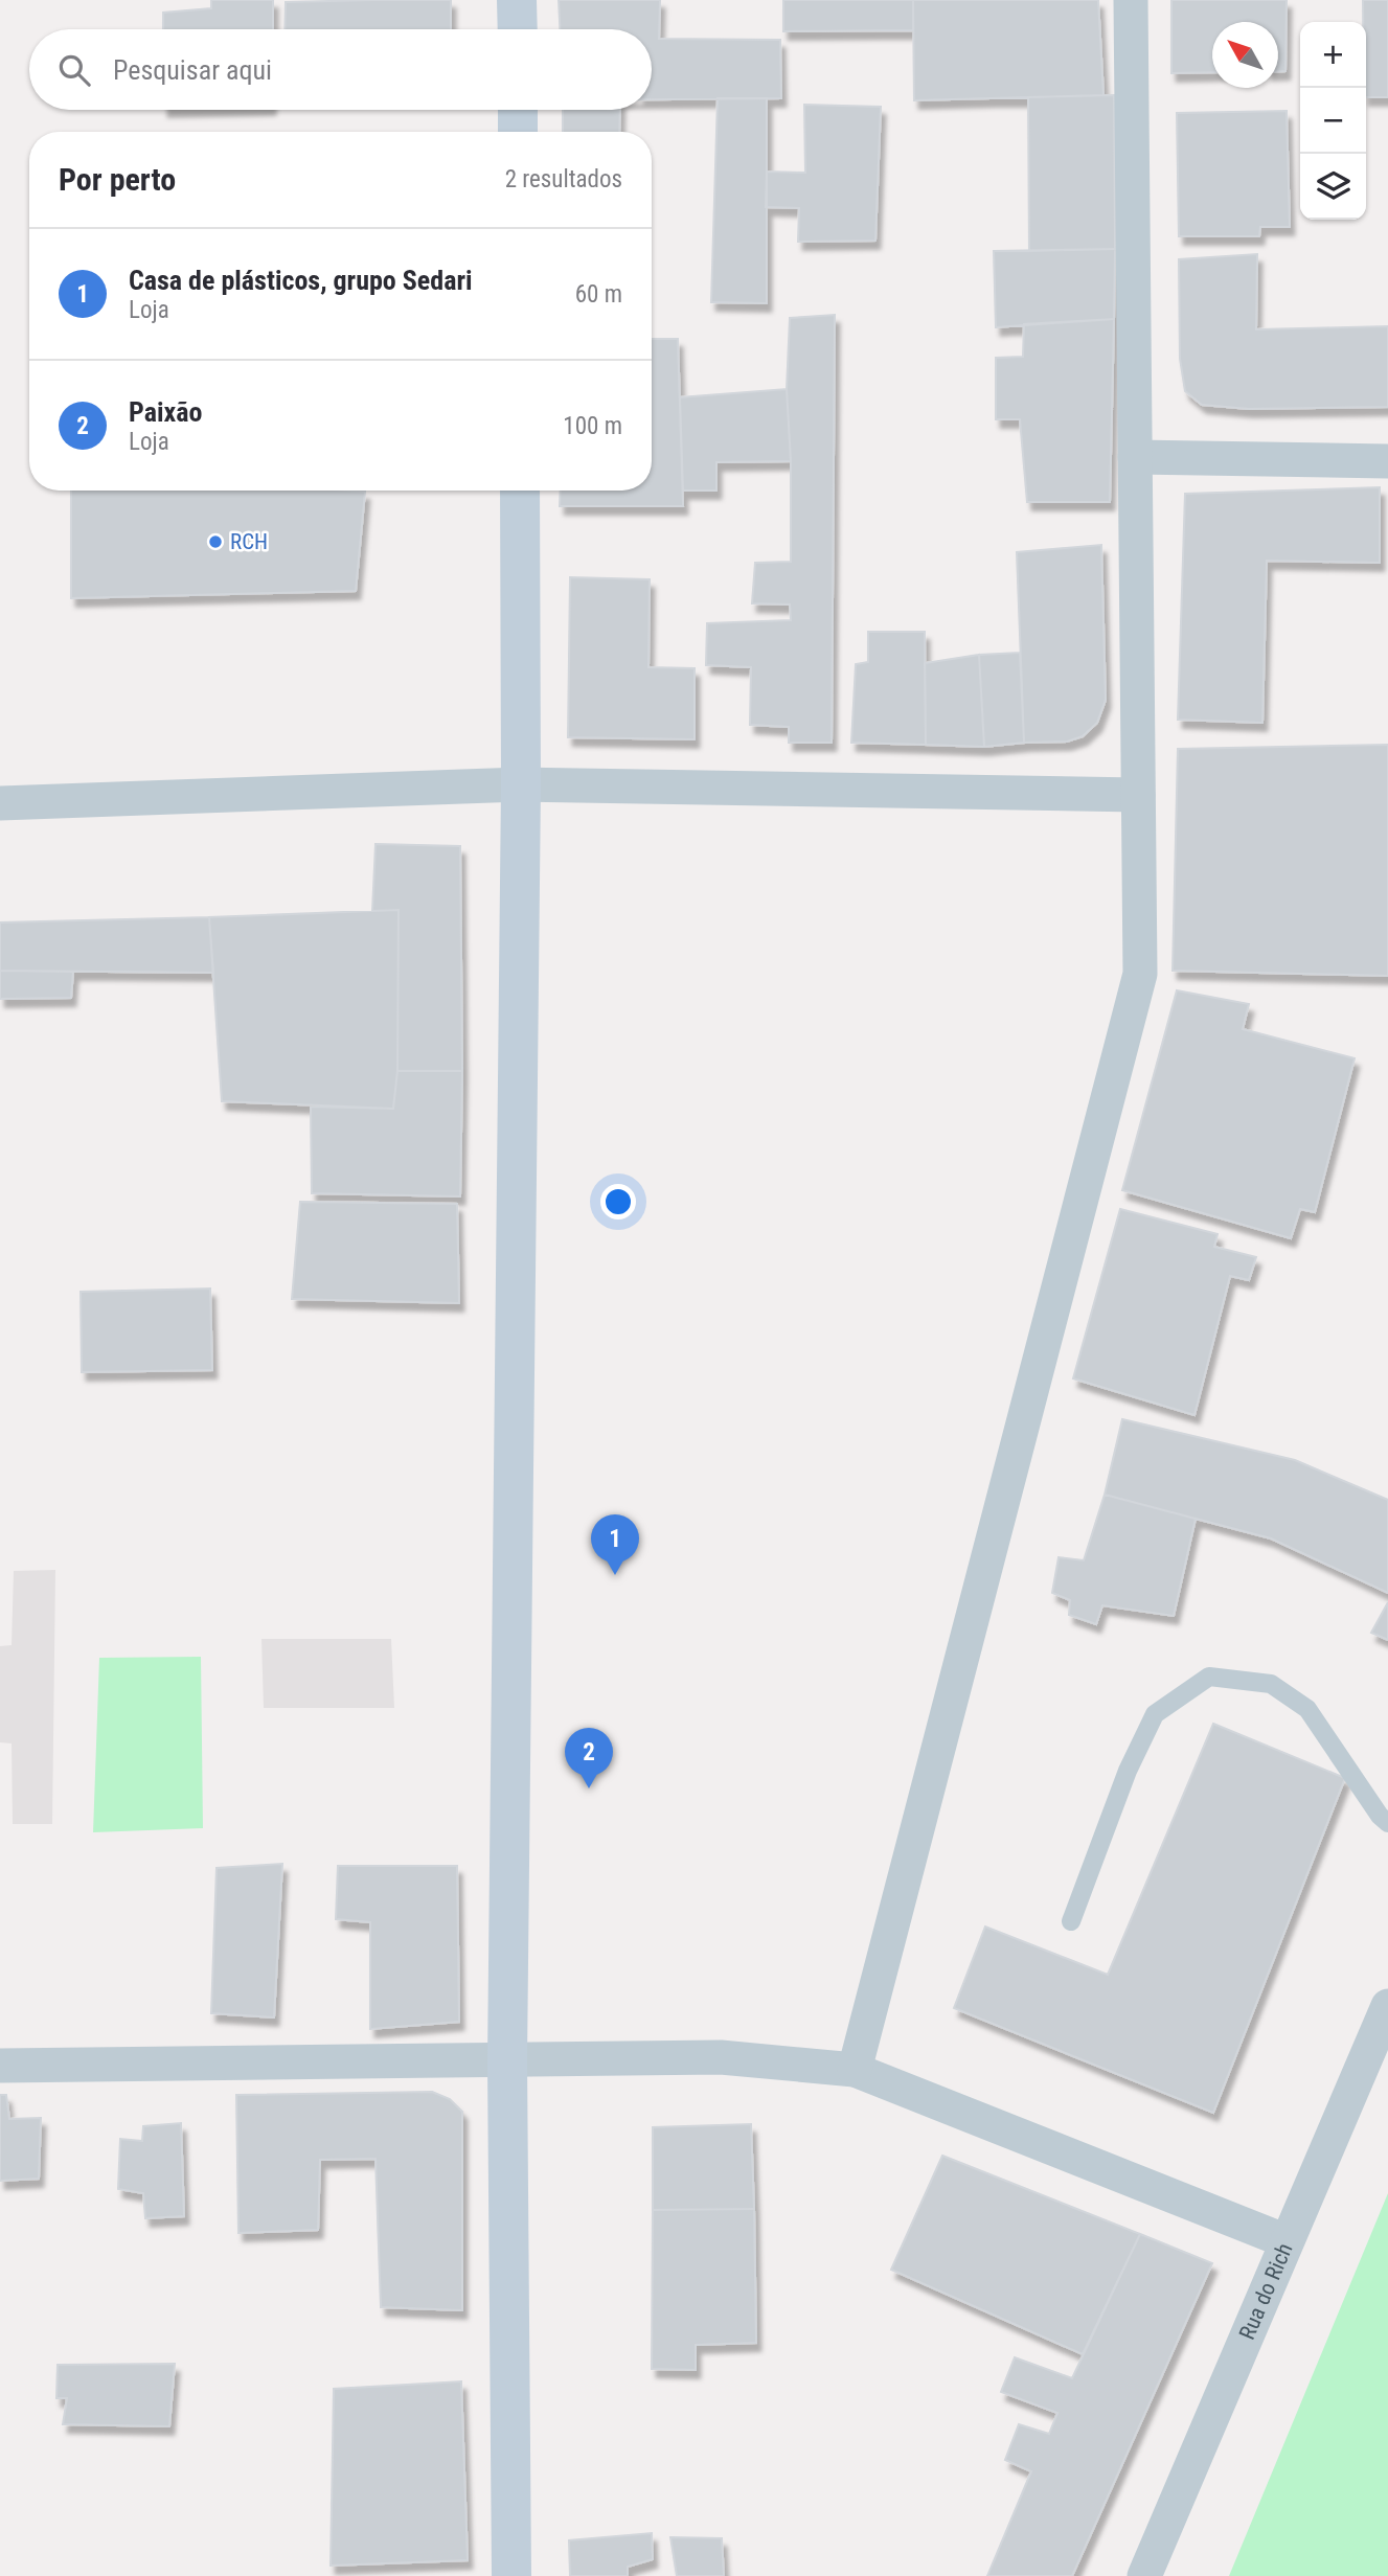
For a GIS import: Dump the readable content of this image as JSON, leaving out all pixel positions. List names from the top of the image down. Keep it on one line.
{"streets":{"street":["Rua do Rich"]},"places":["RCH"],"north":"top left","page":{"map_buttons":["+","−"],"search":"Pesquisar aqui","heading":["Por perto","2 resultados"],"list":[{"mark":"1","name":"Casa de plásticos, grupo Sedari","note":"Loja","value":"60 m"},{"mark":"2","name":"Paixão","note":"Loja","value":"100 m"}],"pins":["1","2"]}}
